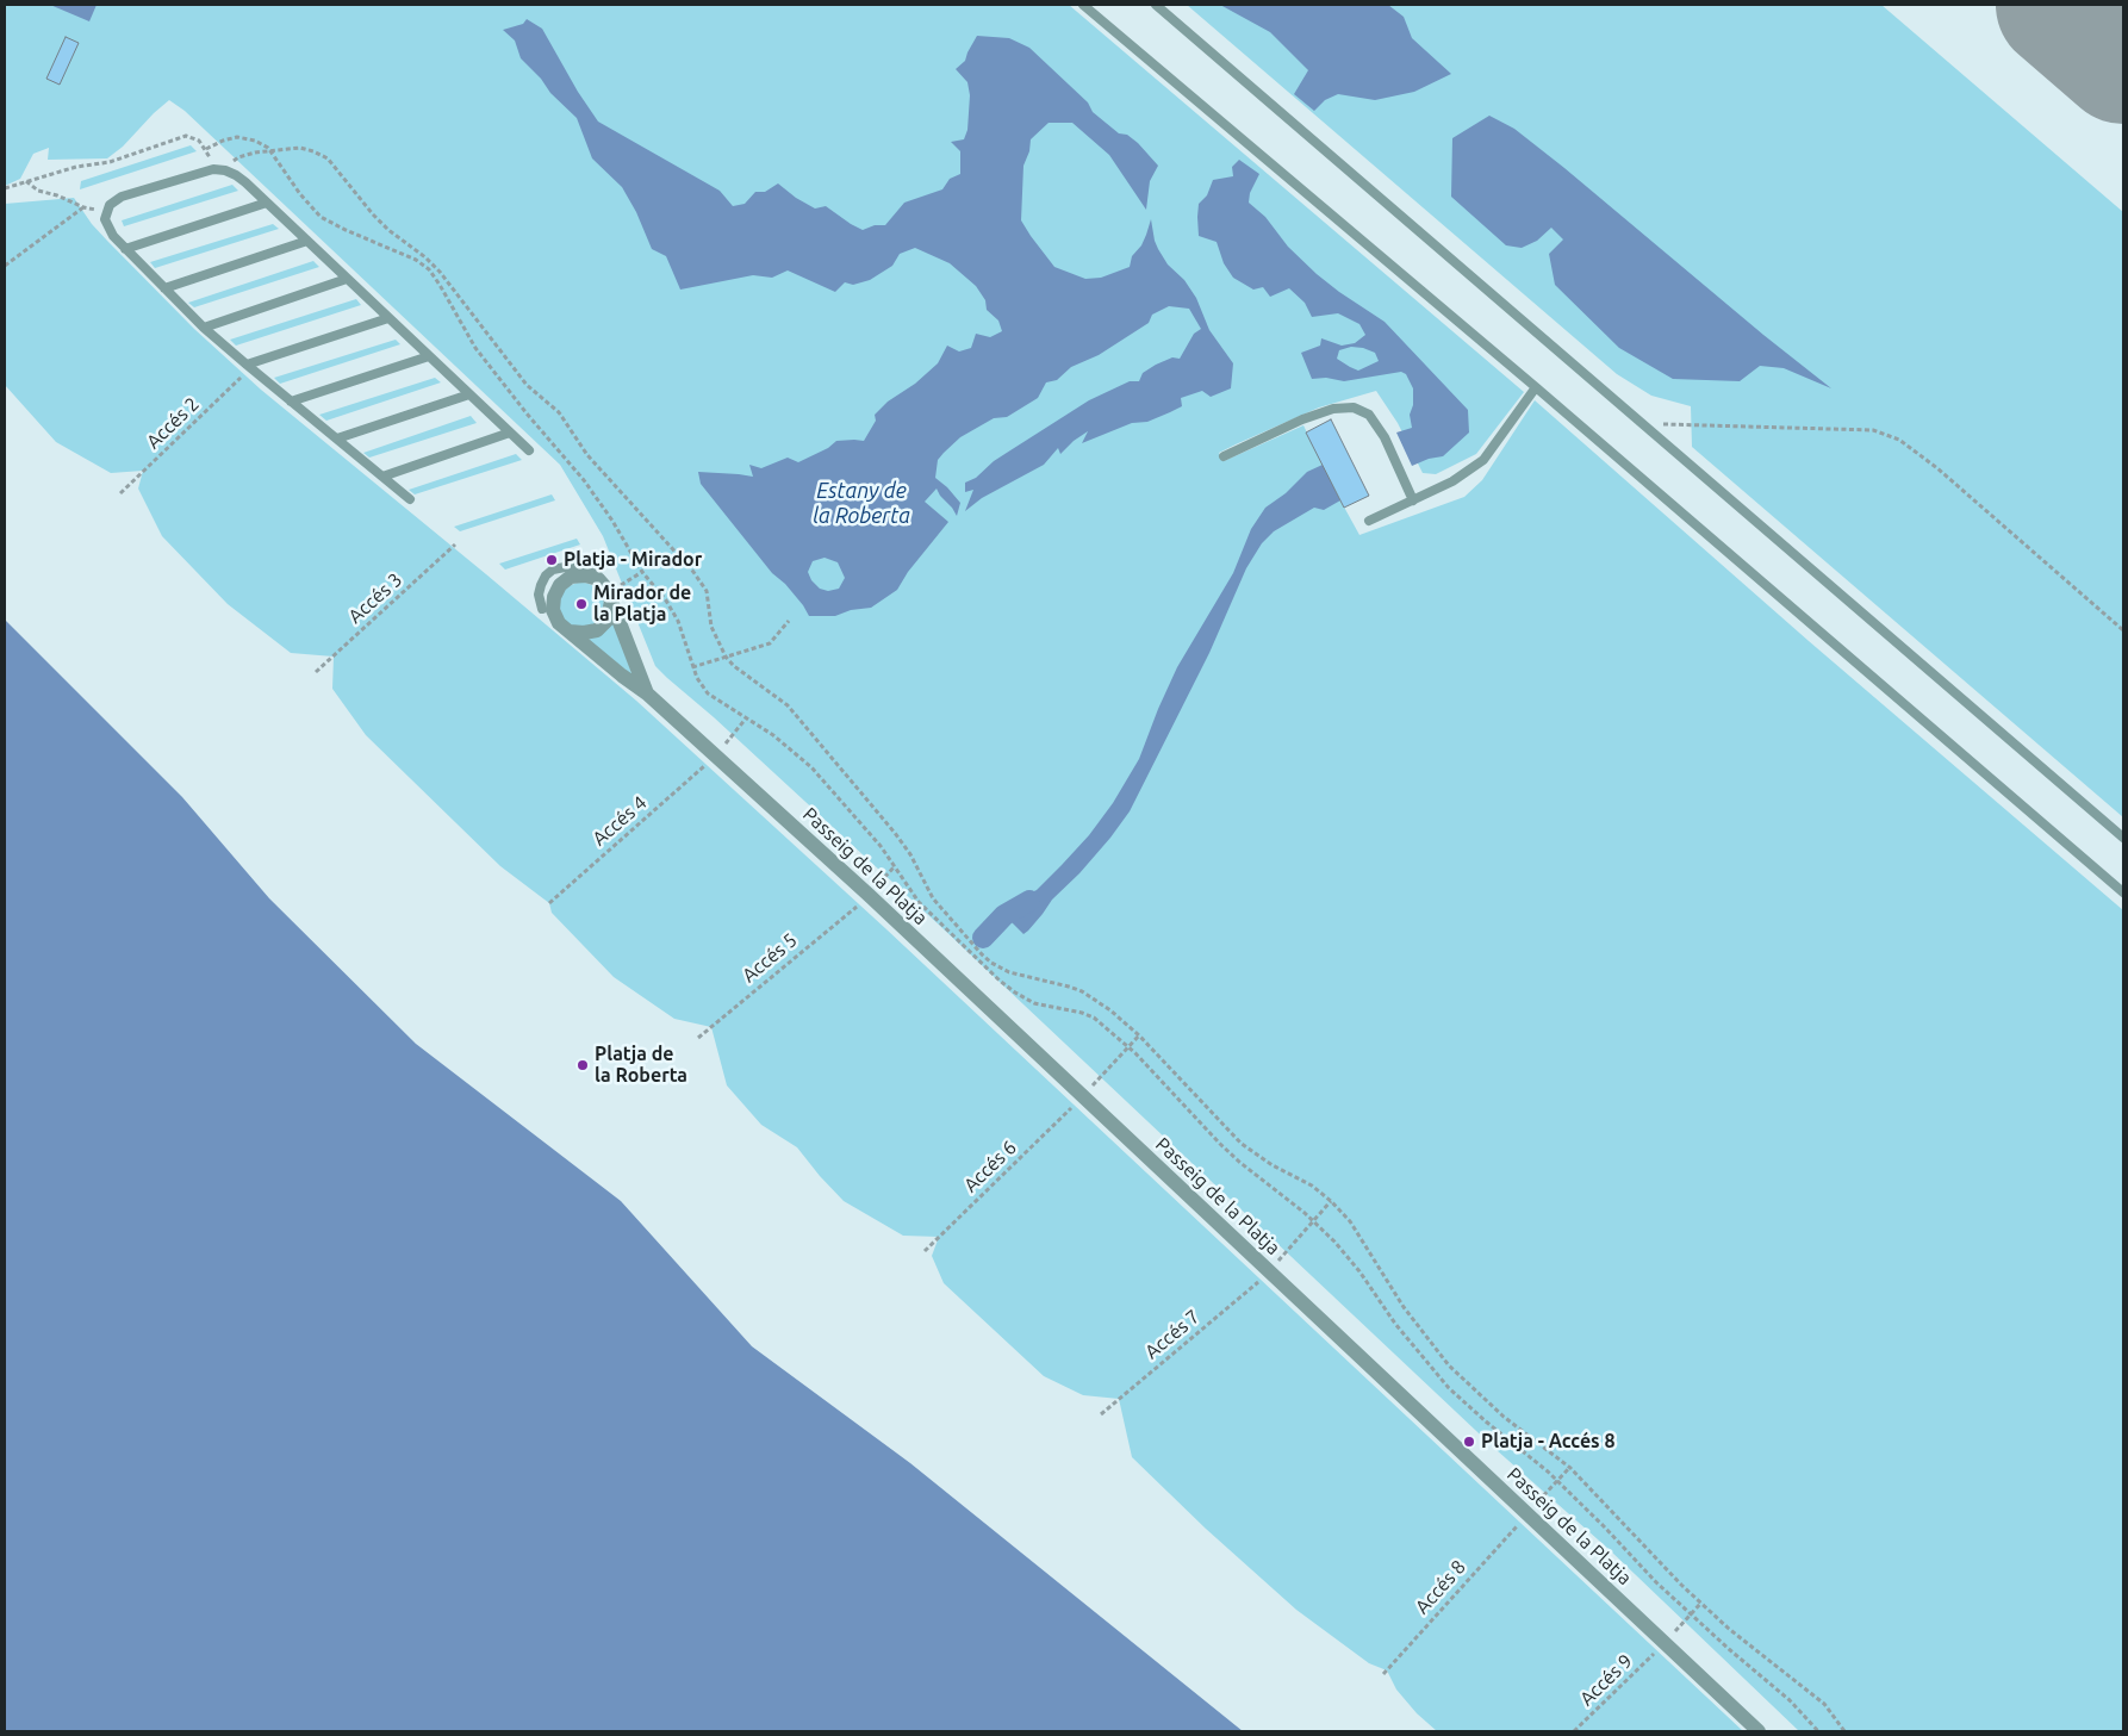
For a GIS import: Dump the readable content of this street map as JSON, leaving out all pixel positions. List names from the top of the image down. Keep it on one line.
{"streets":{"street":["Passeig de la Platja"],"path":["Accés 2","Accés 3","Accés 4","Accés 5","Accés 6","Accés 7","Accés 8","Accés 9"]},"water":["Estany de la Roberta"],"places":["Platja - Mirador","Mirador de la Platja","Platja de la Roberta","Platja - Accés 8"]}
